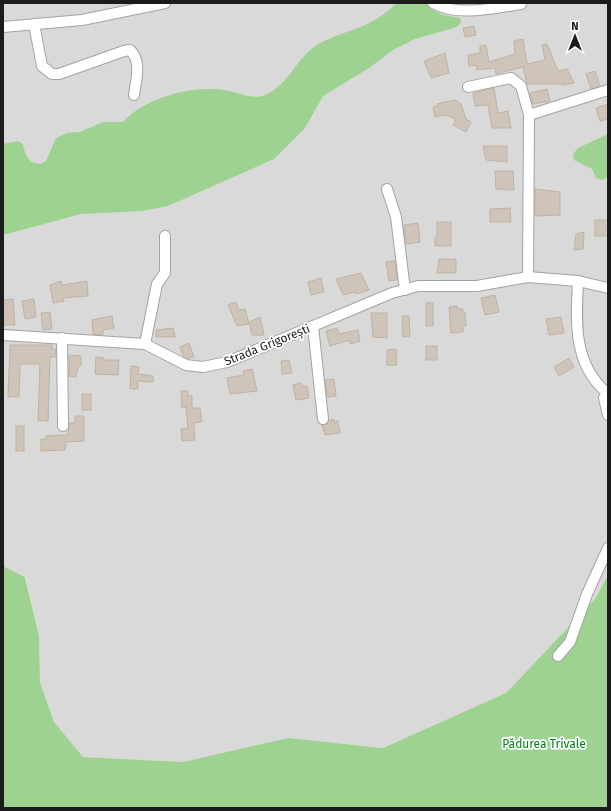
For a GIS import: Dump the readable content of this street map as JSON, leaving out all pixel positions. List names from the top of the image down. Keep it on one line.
{"streets":{"street":["Strada Grigorești"]},"parks":["Pădurea Trivale"],"north":"top"}
